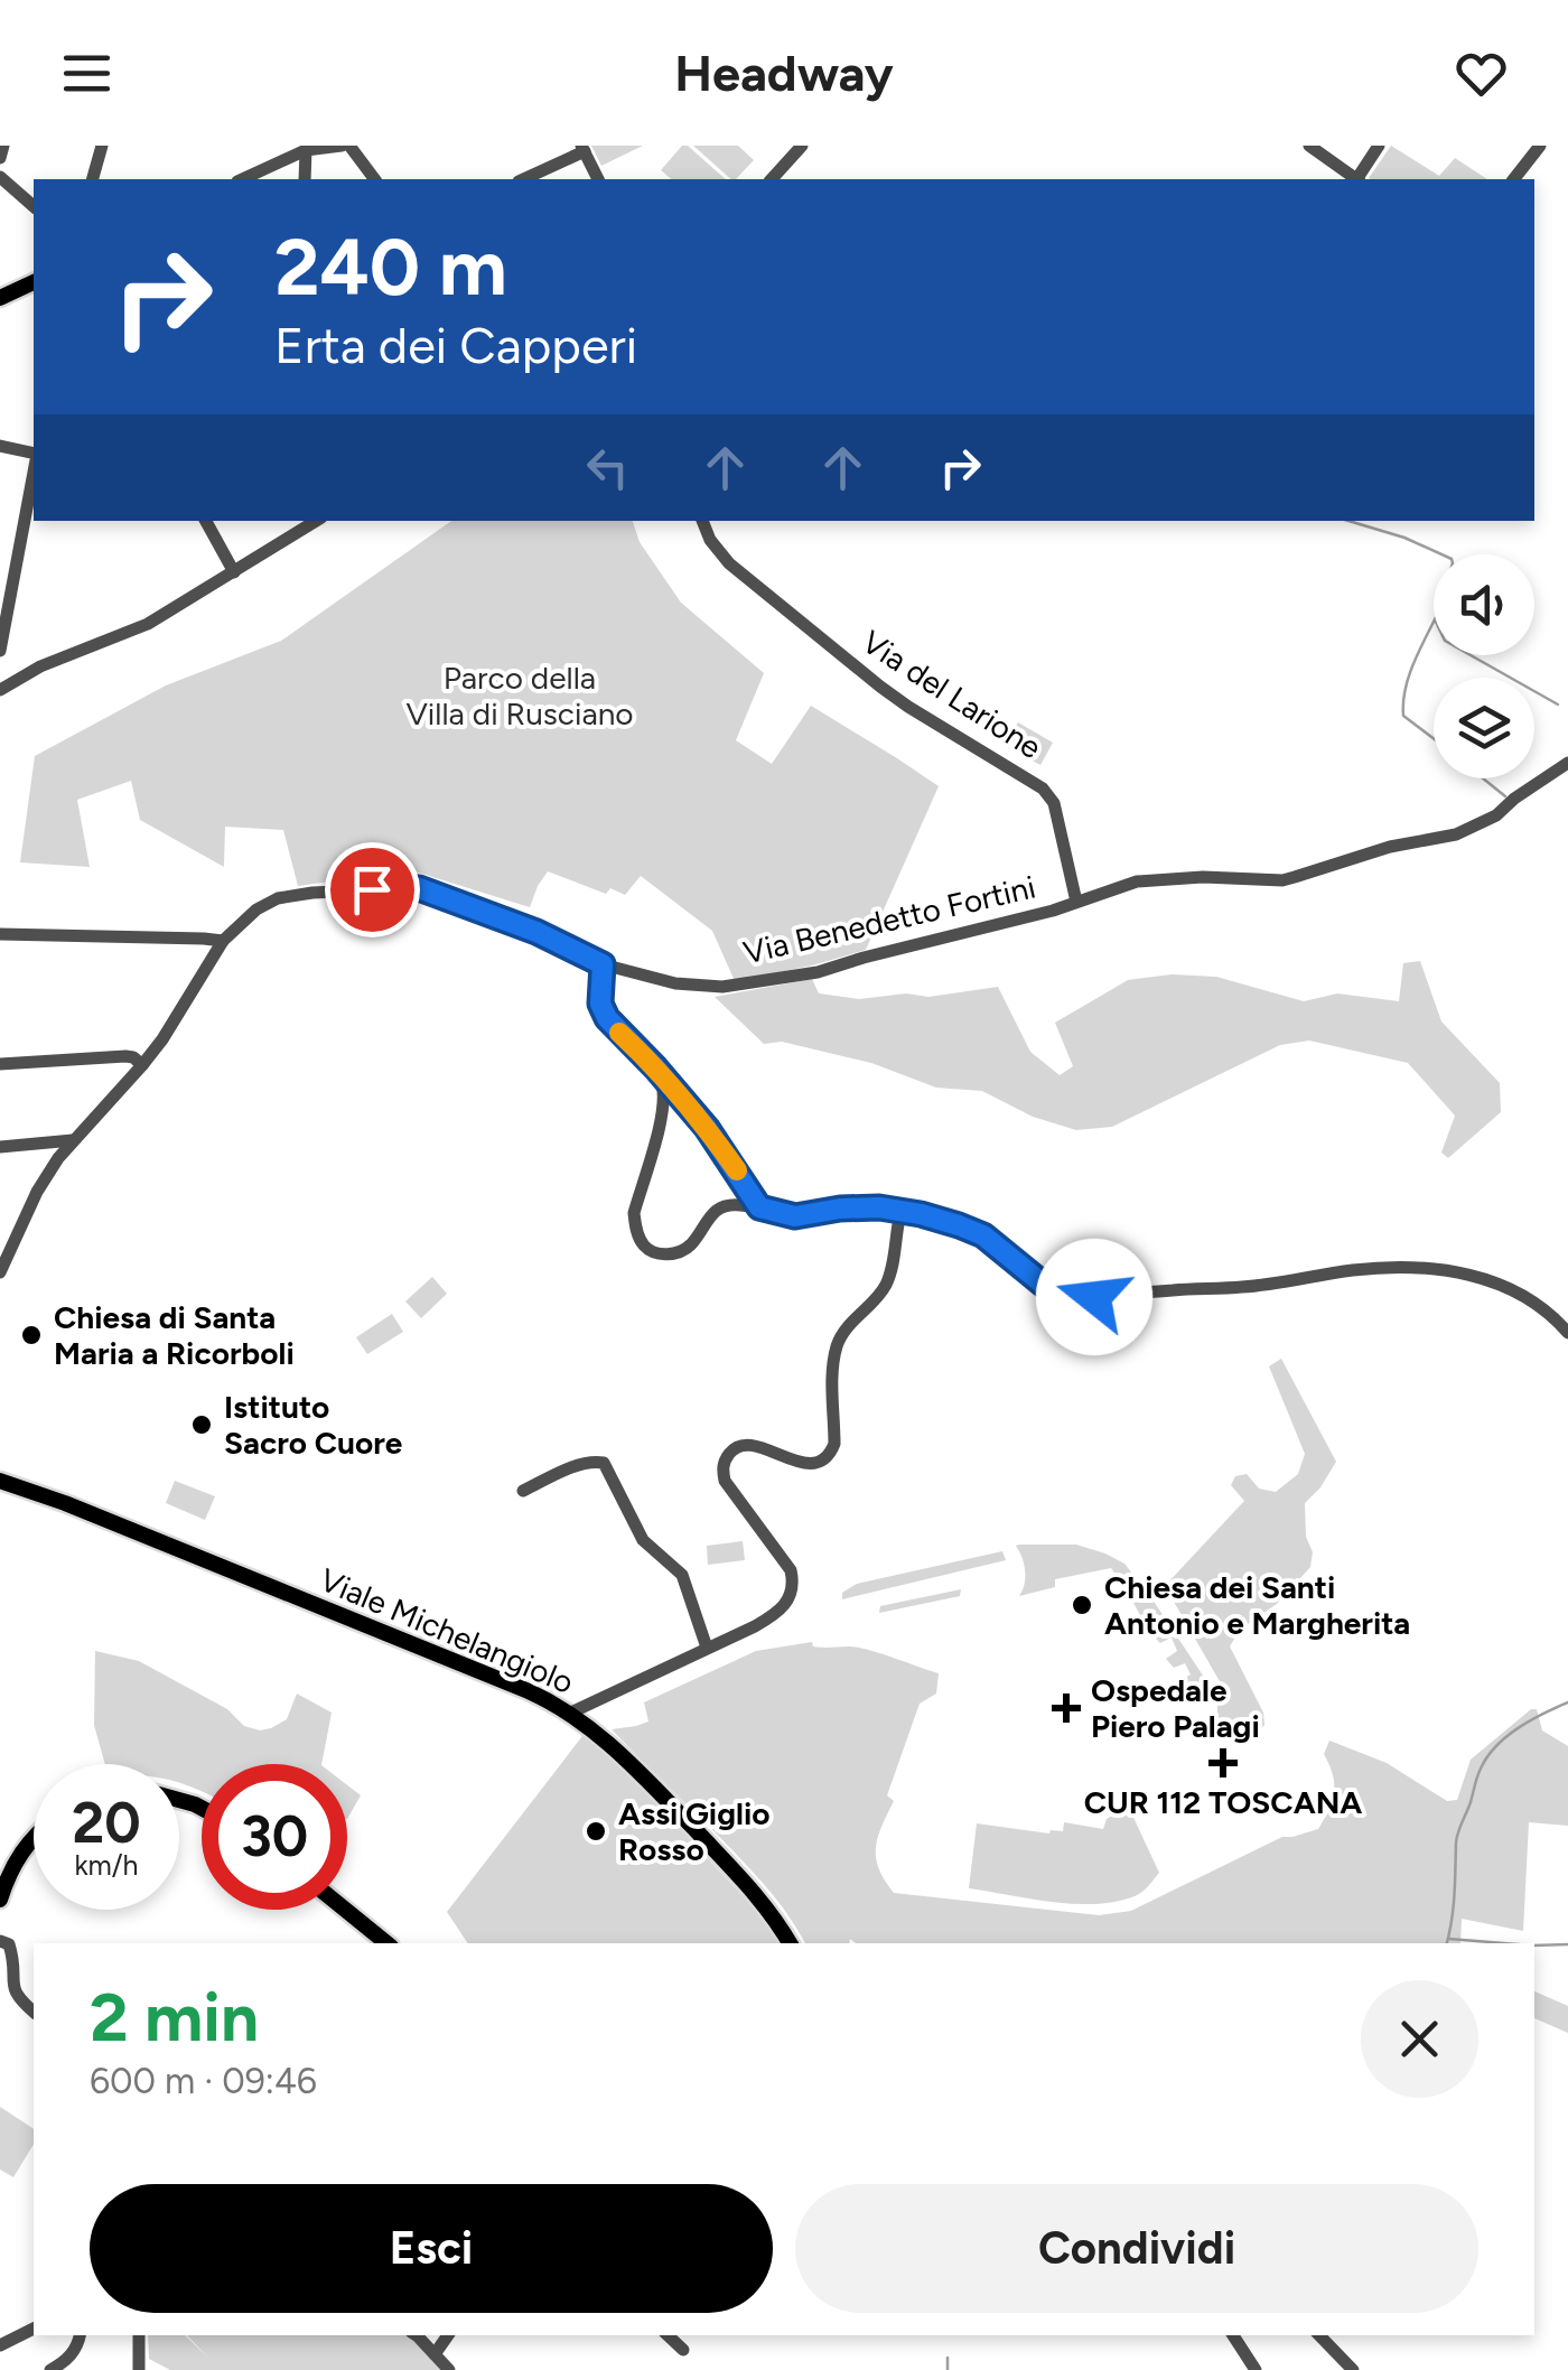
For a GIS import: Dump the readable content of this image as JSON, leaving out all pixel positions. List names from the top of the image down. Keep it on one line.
{"streets":{"main road":["Viale Michelangiolo"],"street":["Via del Larione","Via Benedetto Fortini"]},"crossings":[["Via del Larione","Via Benedetto Fortini"]],"parks":["Parco della Villa di Rusciano"],"places":{"other":["Chiesa di Santa Maria a Ricorboli","Istituto Sacro Cuore","Chiesa dei Santi Antonio e Margherita","Assi Giglio Rosso"],"health":["Ospedale Piero Palagi","CUR 112 TOSCANA"]},"page":{"header":"Headway","turn":["240 m","Erta dei Capperi"],"speed":"20 km/h","limit":"30","heading":["2 min","600 m · 09:46"],"buttons":["Esci","Condividi"]}}
